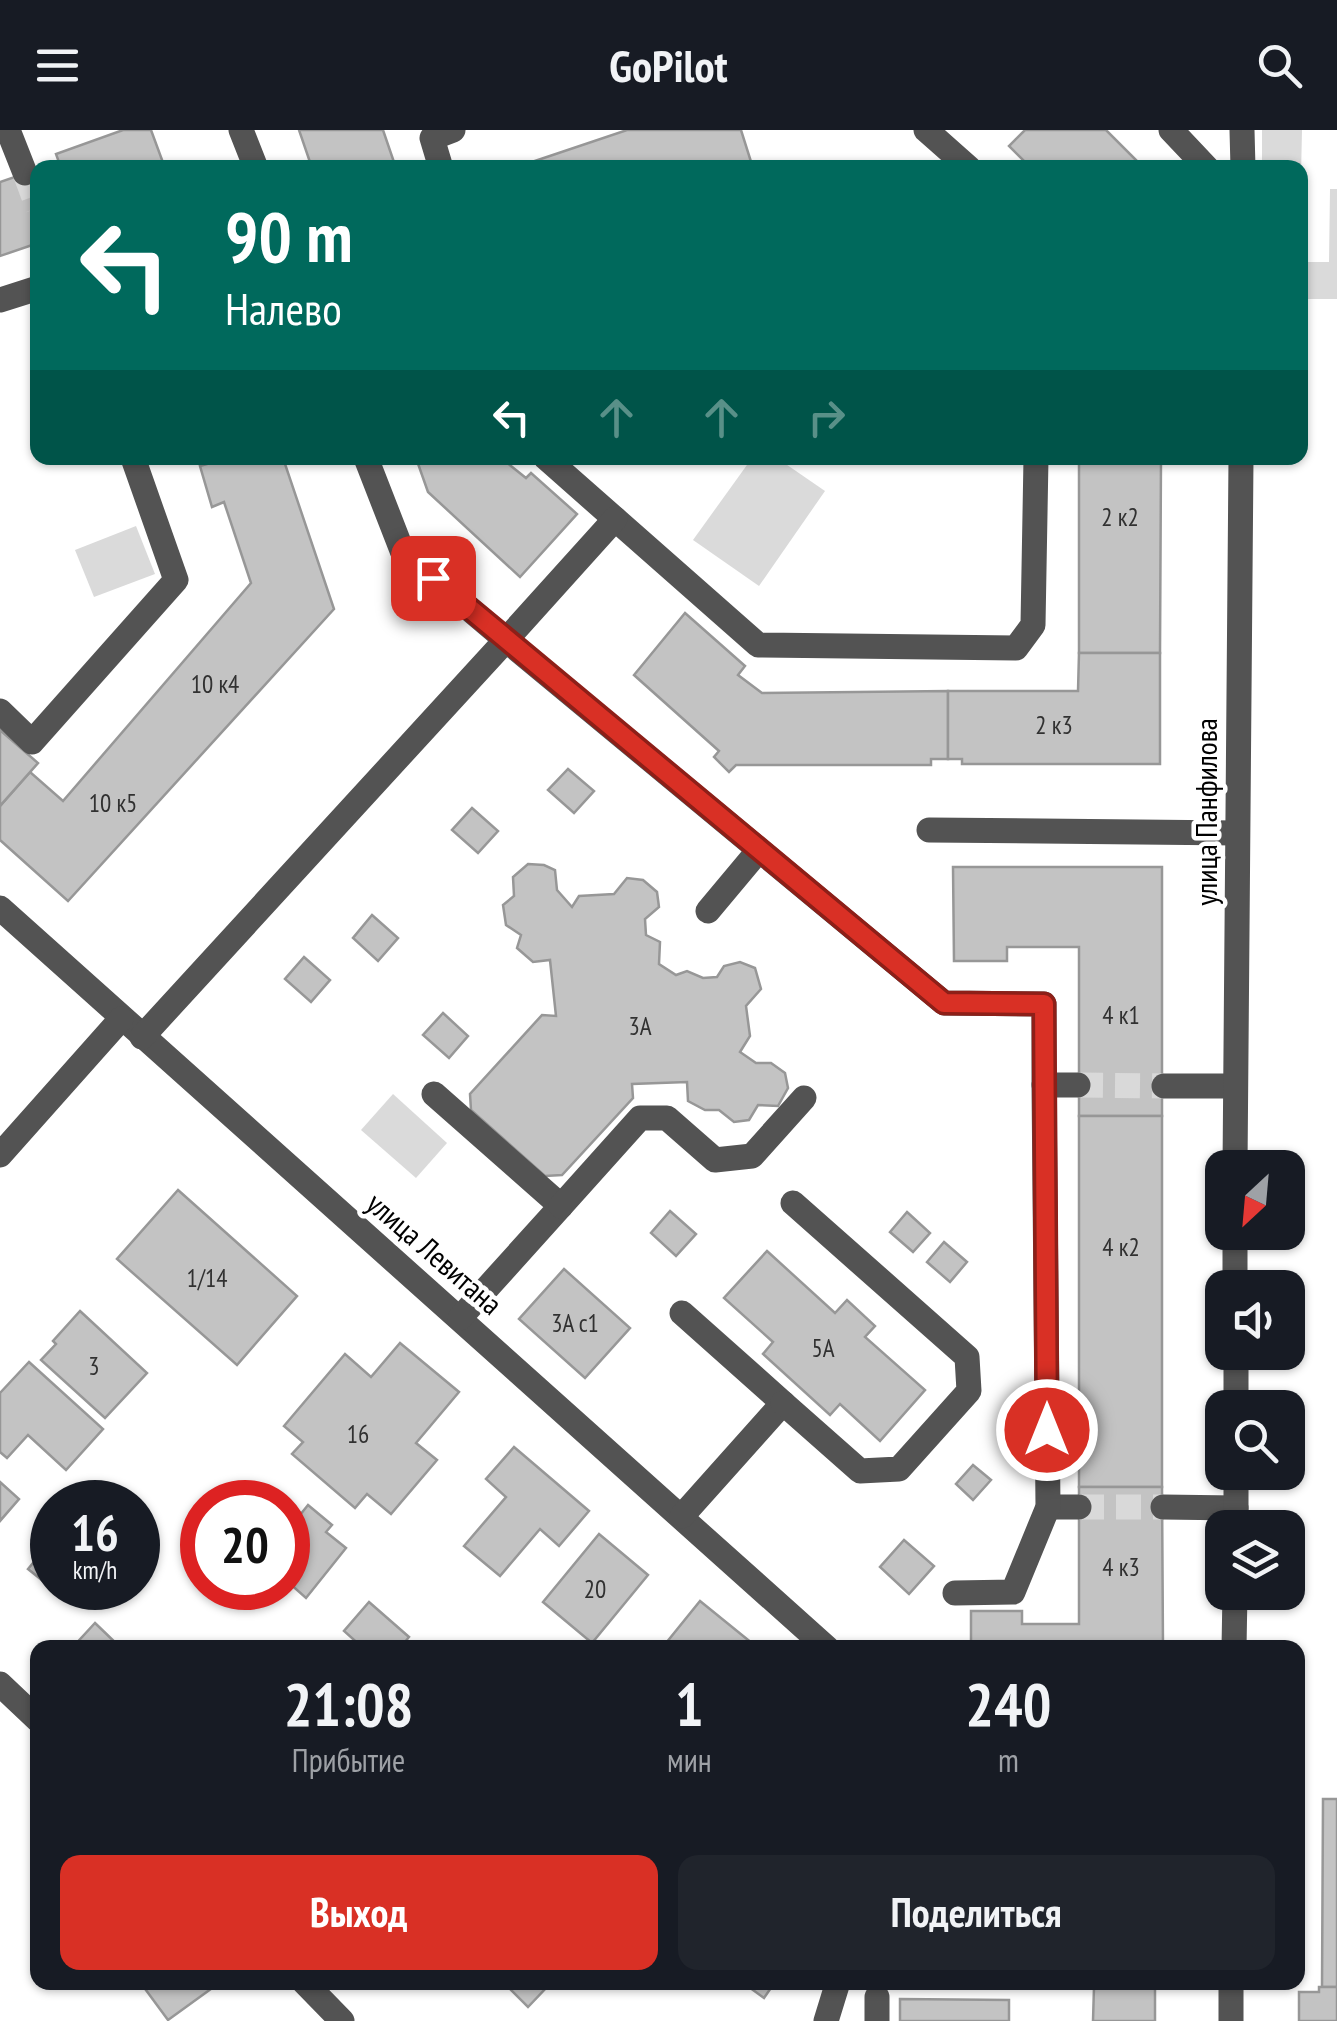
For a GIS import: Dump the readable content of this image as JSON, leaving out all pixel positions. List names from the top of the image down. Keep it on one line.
{"streets":{"street":["улица Панфилова","улица Левитана"]},"house_numbers":["2 к2","10 к4","2 к3","10 к5","4 к1","3А","4 к2","1/14","3А с1","5А","3","16","4 к3","20"],"north":"bottom left","page":{"header":"GoPilot","turn":["90 m","Налево"],"speed":"16 km/h","limit":"20","eta":["21:08","Прибытие","1","мин","240","m"],"buttons":["Выход","Поделиться"]}}
